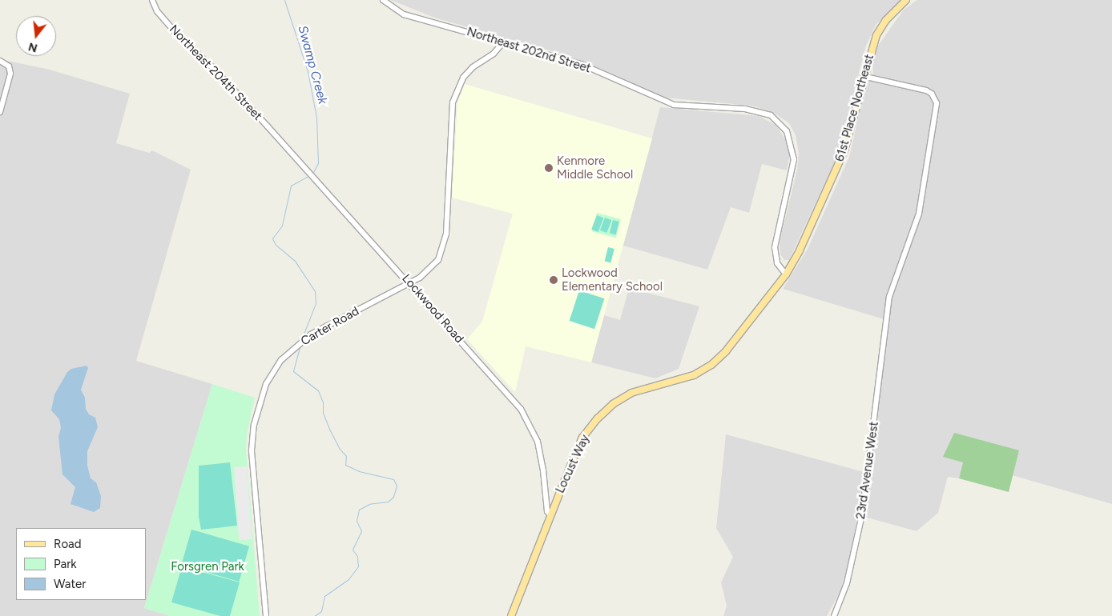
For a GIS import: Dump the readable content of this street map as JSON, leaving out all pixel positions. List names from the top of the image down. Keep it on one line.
{"streets":{"main road":["61st Place Northeast","Locust Way"],"street":["Northeast 202nd Street","Northeast 204th Street","Lockwood Road","Carter Road","23rd Avenue West"]},"crossings":[["Northeast 202nd Street","61st Place Northeast"],["Northeast 202nd Street","Carter Road"],["Northeast 204th Street","Lockwood Road"],["61st Place Northeast","Locust Way"],["61st Place Northeast","23rd Avenue West"],["Lockwood Road","Carter Road"],["Lockwood Road","Locust Way"]],"water":["Swamp Creek"],"parks":["Forsgren Park"],"places":["Kenmore Middle School","Lockwood Elementary School"],"legend":["Road","Park","Water"],"north":"bottom"}
